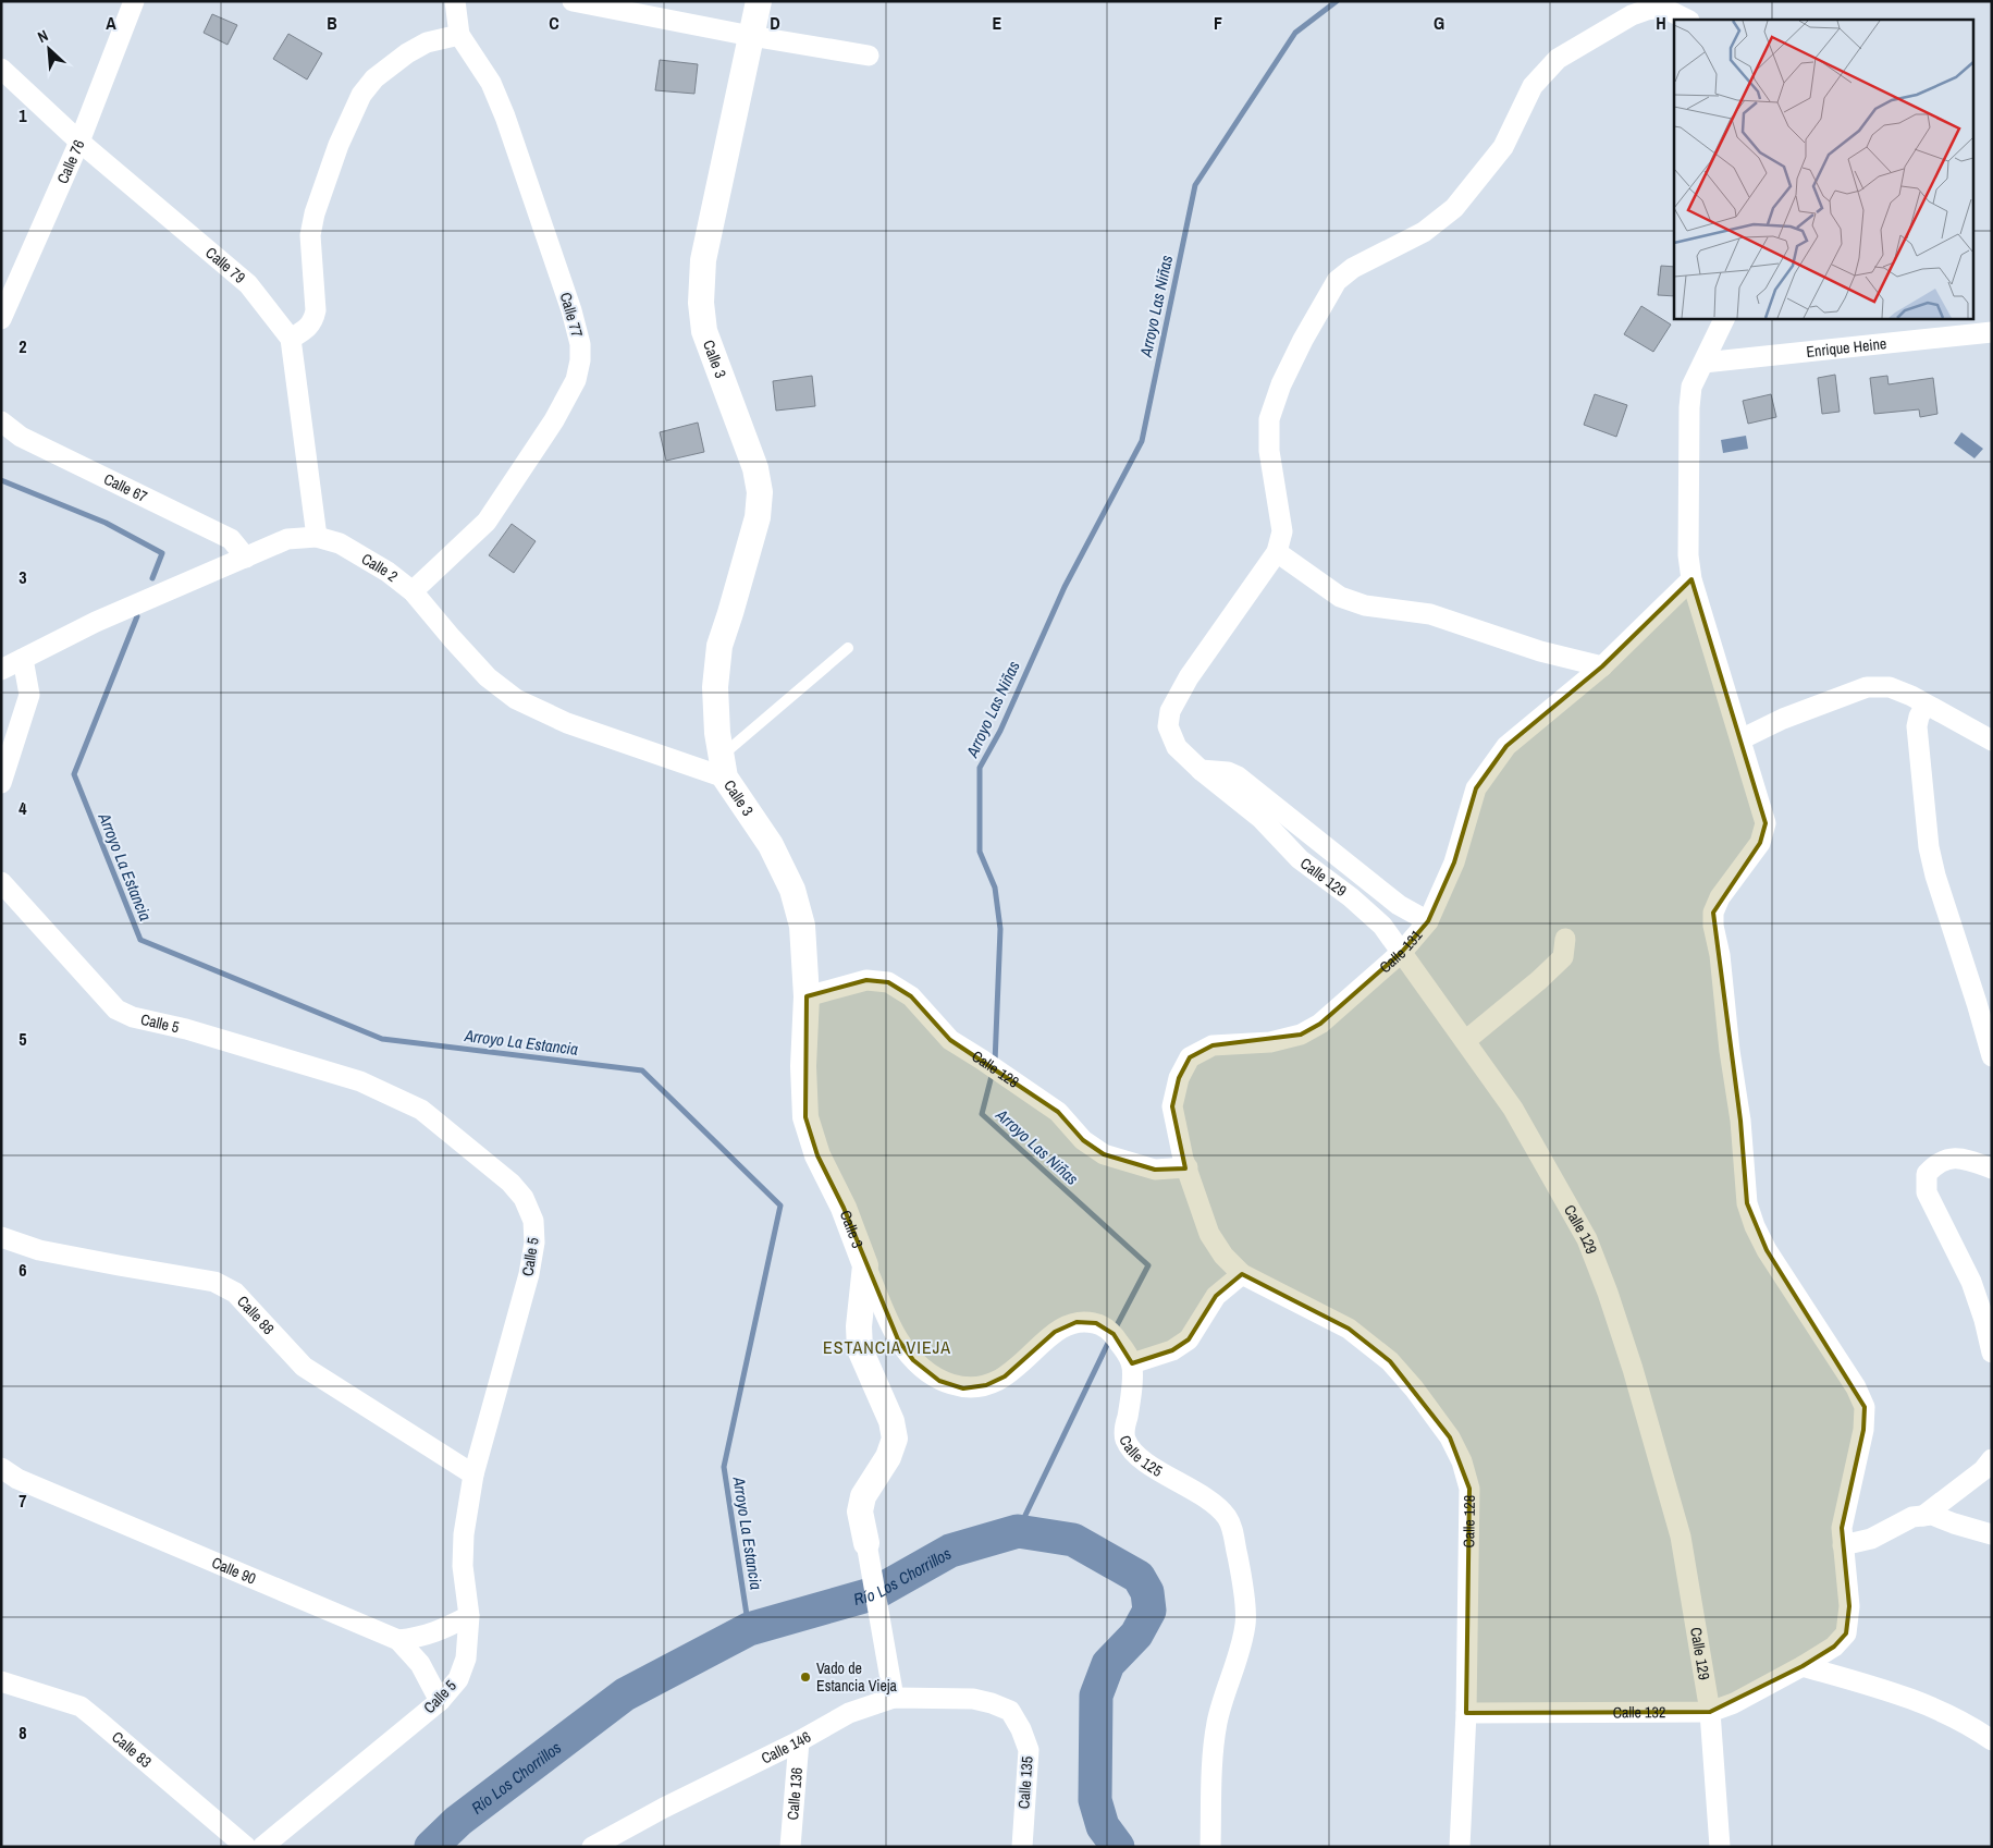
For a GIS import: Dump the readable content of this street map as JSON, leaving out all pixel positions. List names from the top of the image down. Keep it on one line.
{"streets":{"street":["Calle 76","Calle 79","Calle 77","Enrique Heine","Calle 3","Calle 67","Calle 2","Calle 129","Calle 131","Calle 5","Calle 128","Calle 88","Calle 125","Calle 90","Calle 132","Calle 146","Calle 83","Calle 135","Calle 136"]},"crossings":[["Calle 76","Calle 79"],["Calle 77","Calle 2"],["Enrique Heine","Calle 132"],["Calle 3","Calle 2"],["Calle 3","Calle 128"],["Calle 67","Calle 2"],["Calle 129","Calle 131"],["Calle 129","Calle 132"],["Calle 131","Calle 128"],["Calle 131","Calle 132"],["Calle 5","Calle 88"],["Calle 5","Calle 90"],["Calle 128","Calle 132"],["Calle 146","Calle 135"],["Calle 146","Calle 136"]],"districts":["ESTANCIA VIEJA"],"water":["Arroyo Las Niñas","Arroyo La Estancia","Río Los Chorrillos"],"places":["Vado de Estancia Vieja"],"north":"top left","grid":{"columns":["A","B","C","D","E","F","G","H"],"rows":["1","2","3","4","5","6","7","8"]}}
